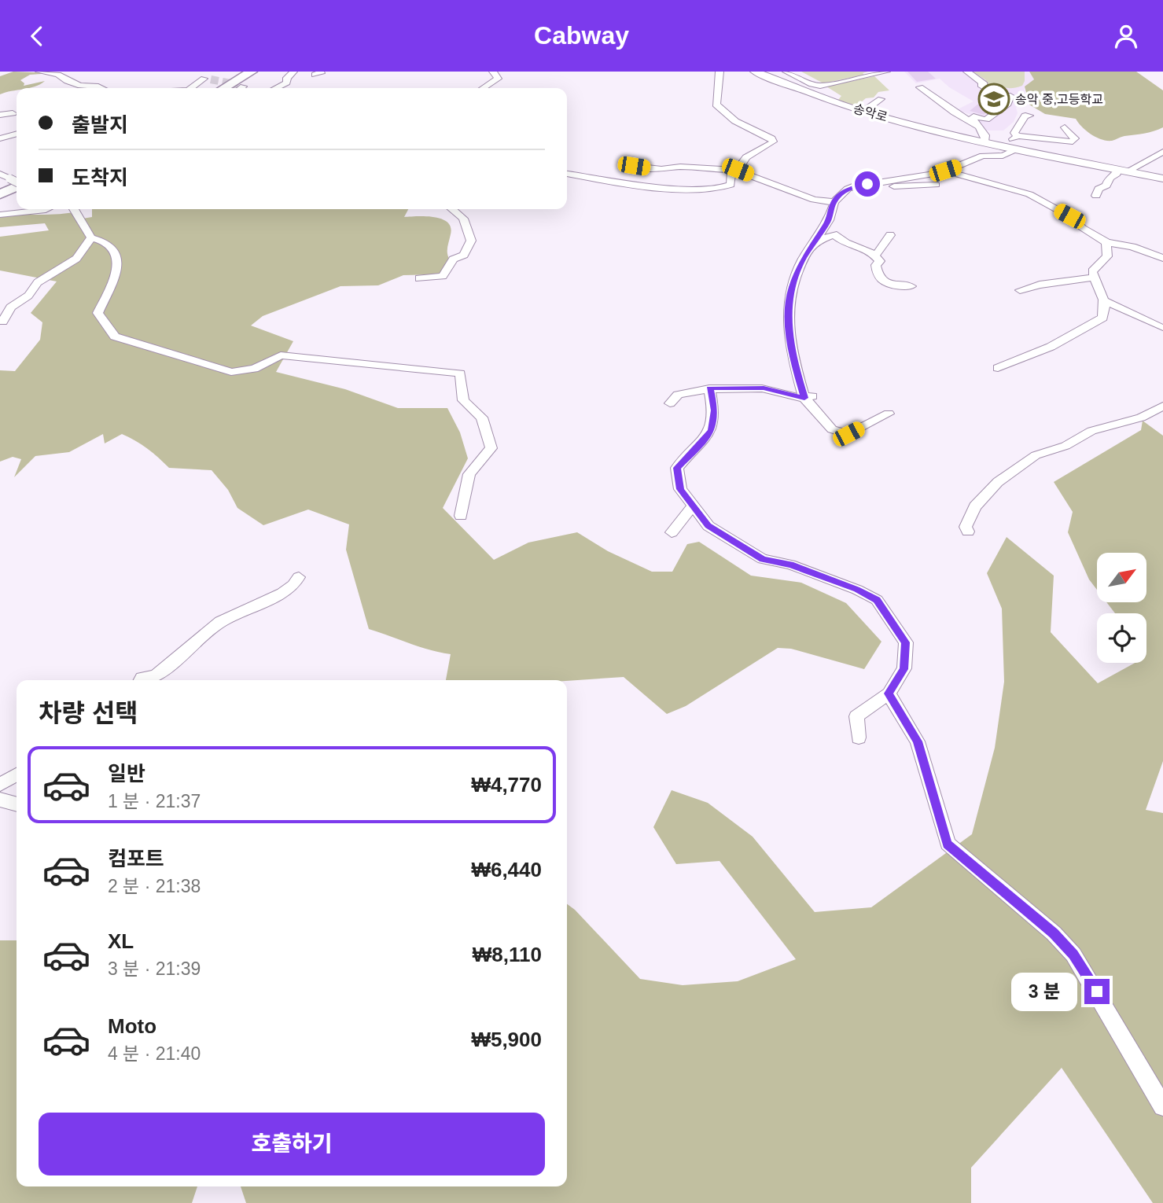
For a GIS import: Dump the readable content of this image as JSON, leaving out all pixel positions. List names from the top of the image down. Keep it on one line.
{"streets":{"main road":["송악로"]},"places":{"school or university":["송악 중,고등학교"]},"north":"top right","page":{"header":"Cabway","banner":["출발지","도착지"],"heading":"차량 선택","list":[{"name":"일반","note":"1 분 · 21:37","value":"₩4,770"},{"name":"컴포트","note":"2 분 · 21:38","value":"₩6,440"},{"name":"XL","note":"3 분 · 21:39","value":"₩8,110"},{"name":"Moto","note":"4 분 · 21:40","value":"₩5,900"}],"bubble":"3 분","buttons":"호출하기"}}
